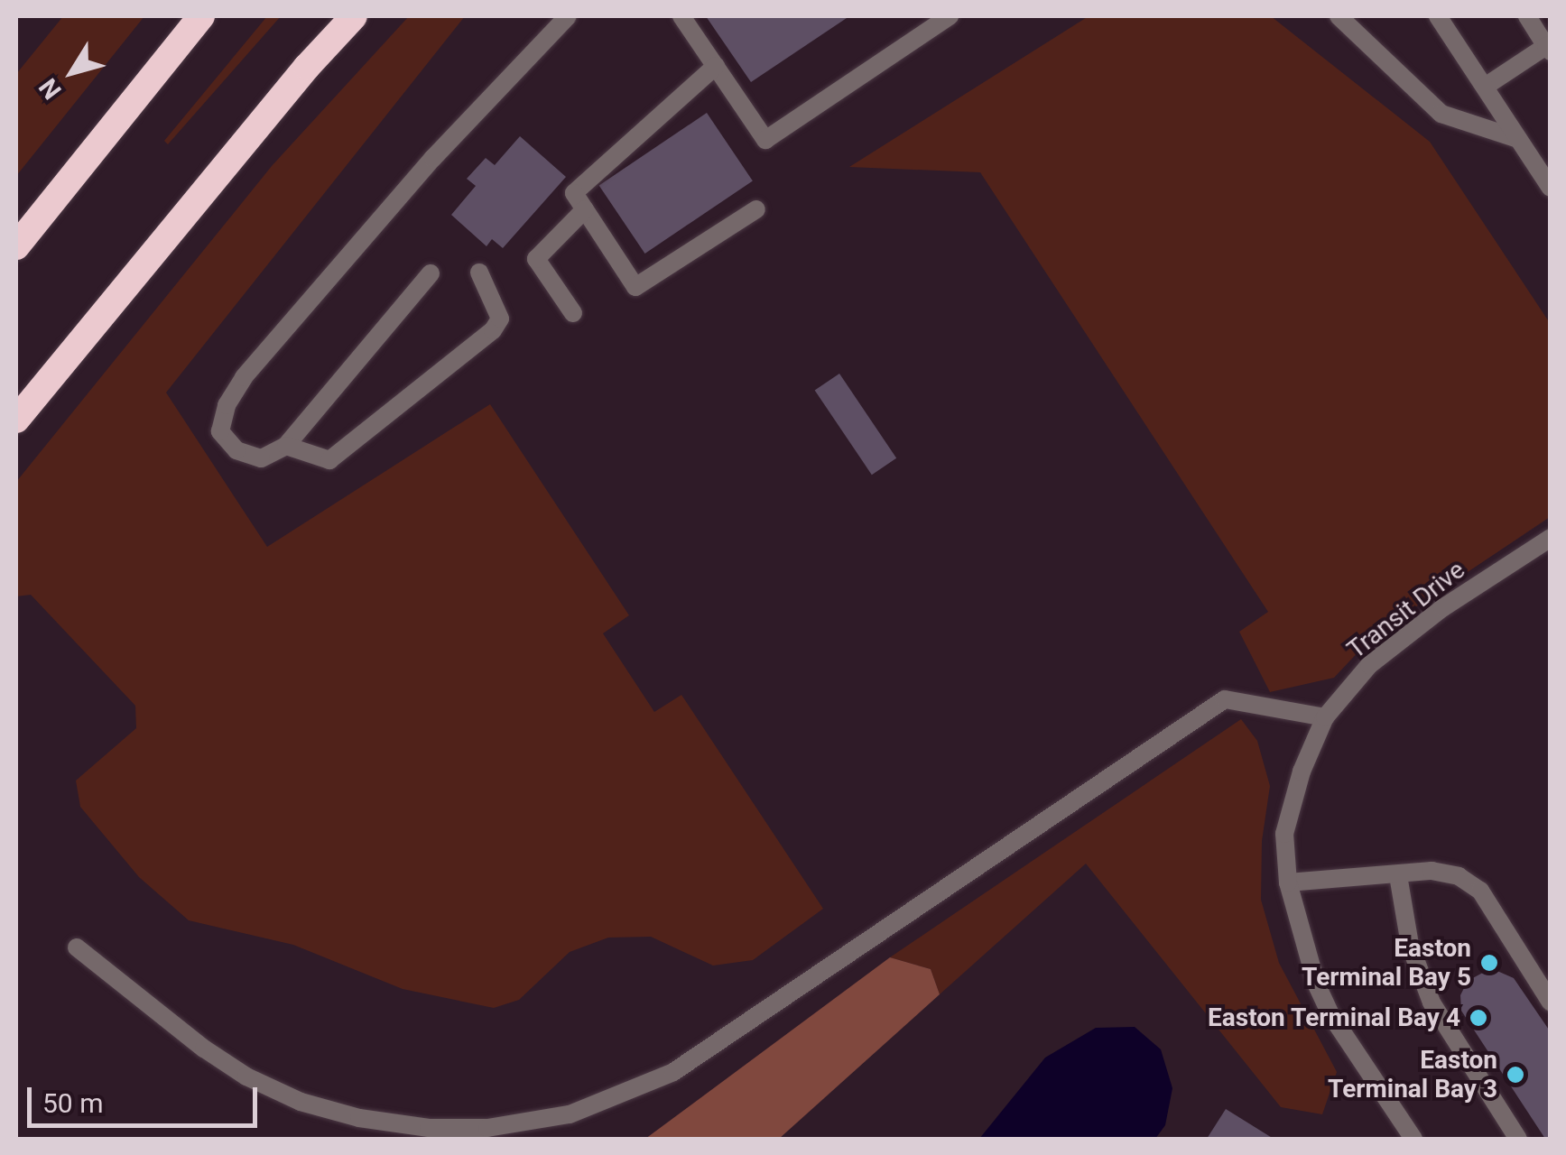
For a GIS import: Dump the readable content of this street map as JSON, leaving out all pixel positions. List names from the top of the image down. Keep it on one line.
{"streets":{"street":["Transit Drive"]},"places":["Easton Terminal Bay 5","Easton Terminal Bay 4","Easton Terminal Bay 3"],"scale_bar":"50 m","north":"bottom left"}
